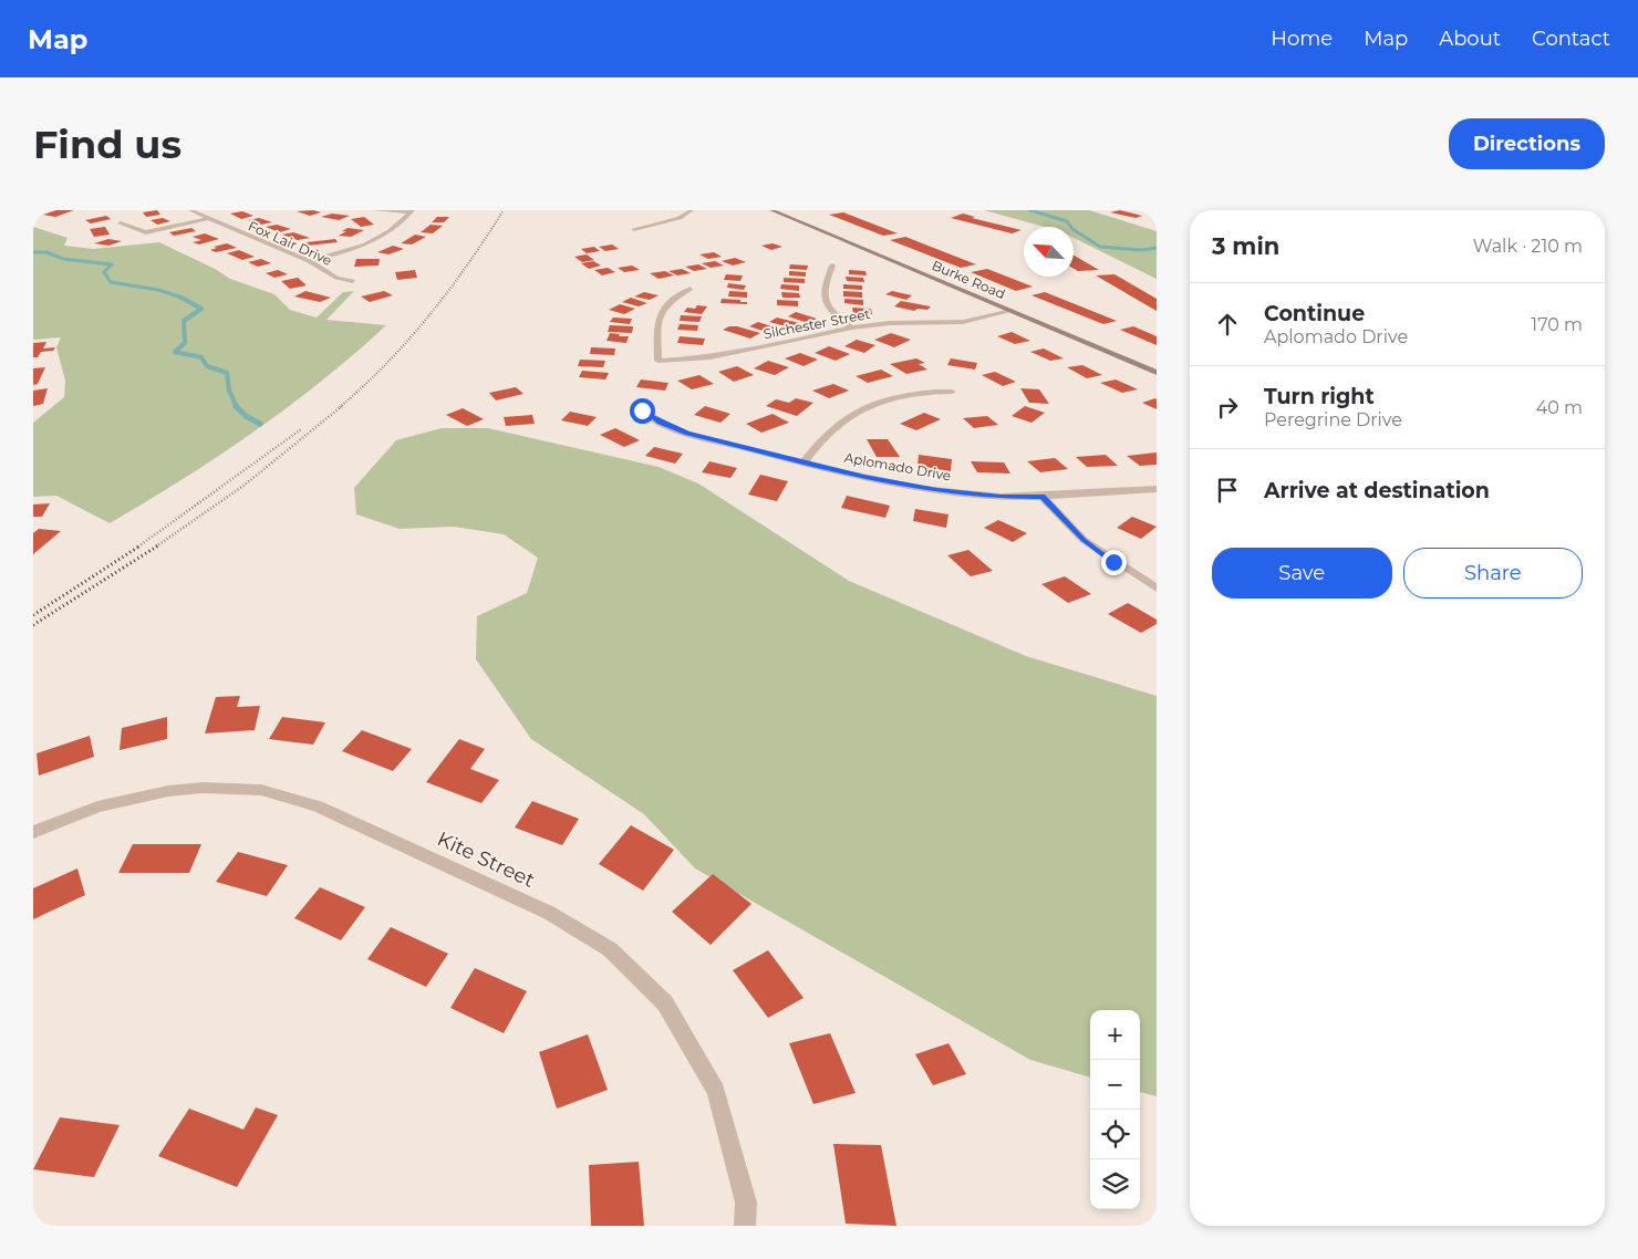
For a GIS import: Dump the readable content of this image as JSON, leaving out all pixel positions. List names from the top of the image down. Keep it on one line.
{"streets":{"street":["Fox Lair Drive","Burke Road","Silchester Street","Aplomado Drive","Kite Street"]},"crossings":[["Burke Road","Silchester Street"]],"north":"top left","page":{"header":"Map","nav":["Home","Map","About","Contact"],"buttons":["Directions",["Save","Share"]],"title":"Find us","heading":["3 min","Walk · 210 m"],"list":[["Continue","Aplomado Drive","170 m"],["Turn right","Peregrine Drive","40 m"],"Arrive at destination"],"map_buttons":["+","−"]}}
